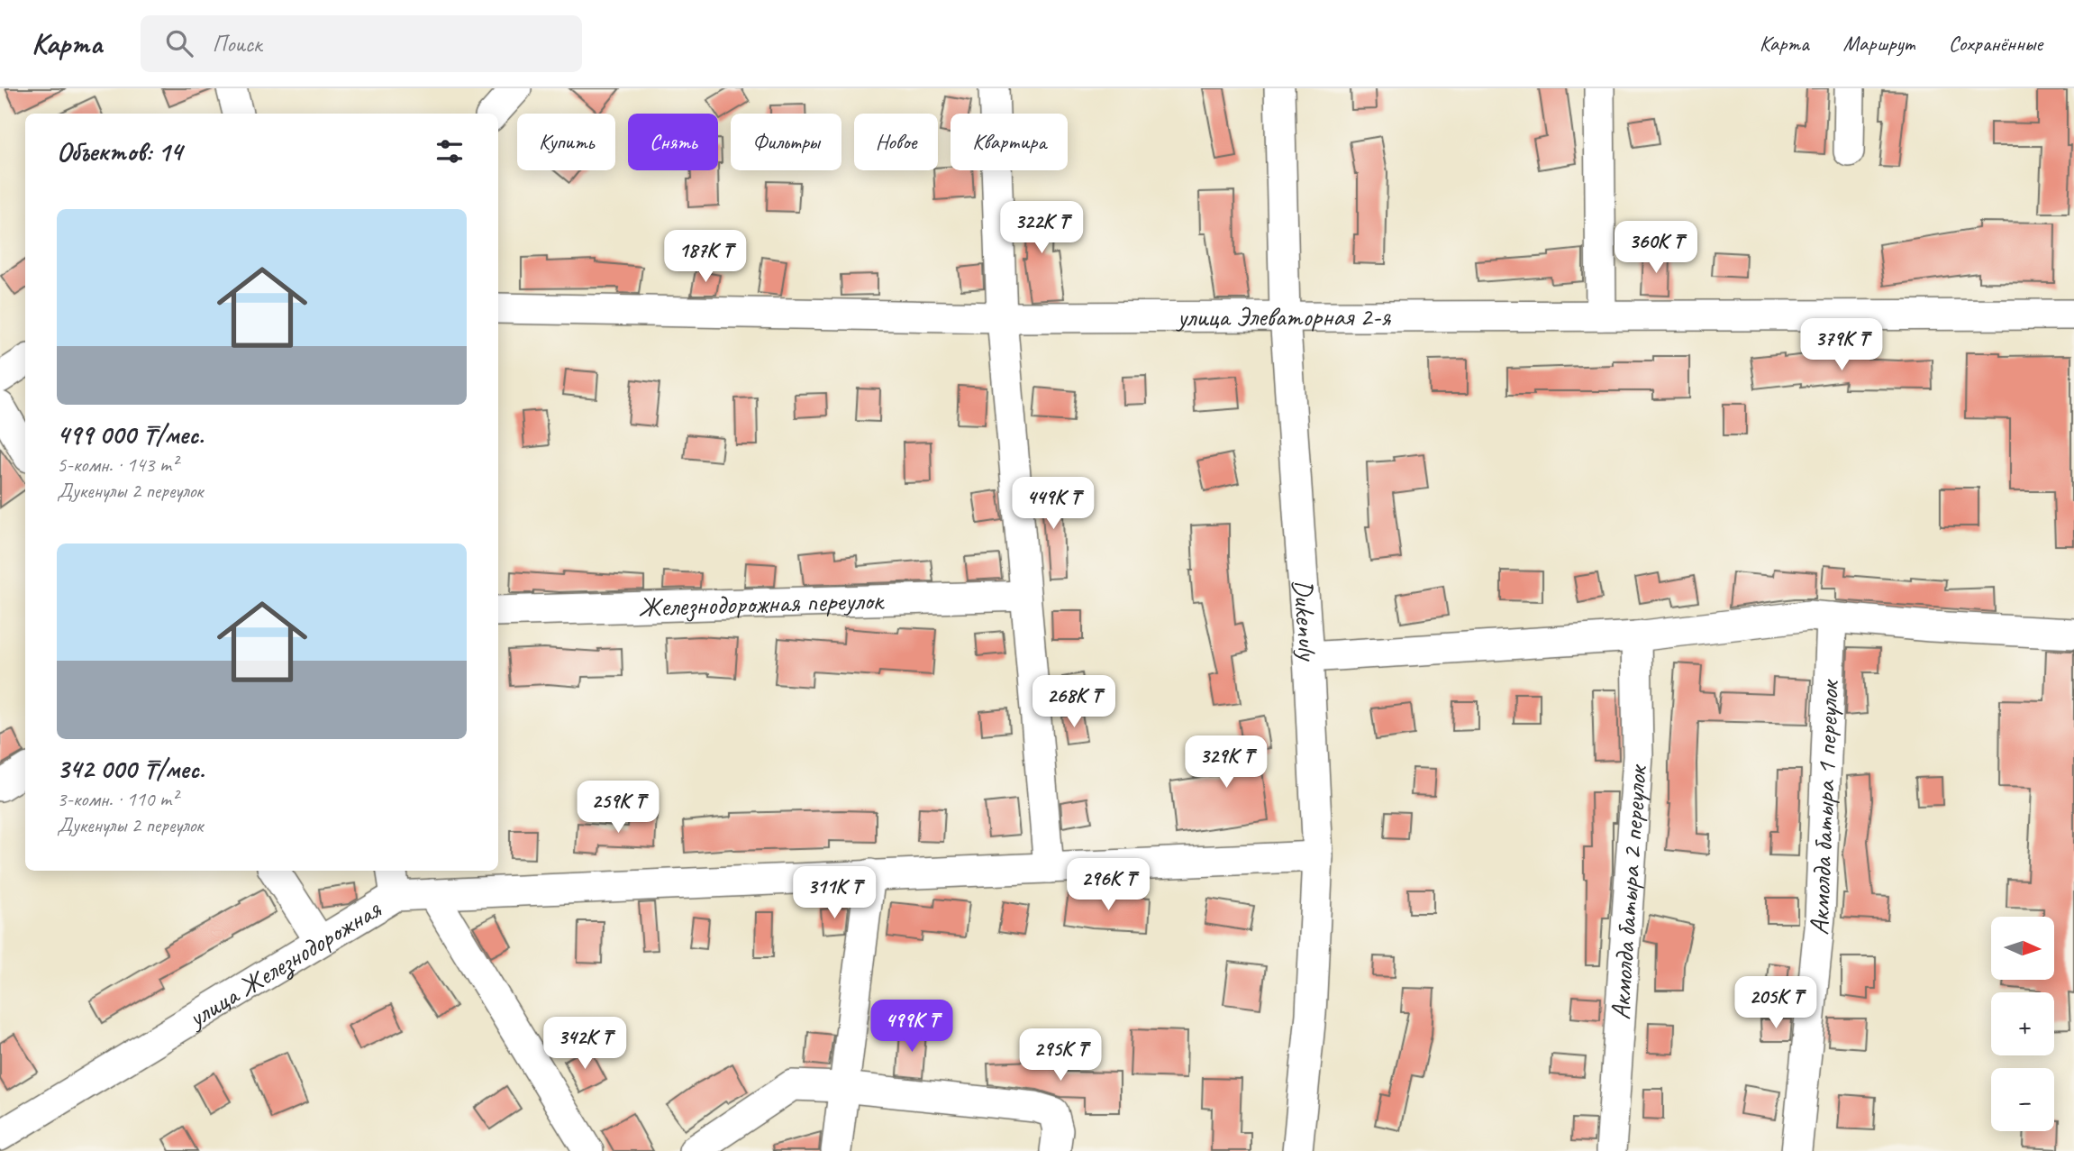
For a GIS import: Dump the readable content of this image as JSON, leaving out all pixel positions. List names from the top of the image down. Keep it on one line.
{"streets":{"street":["улица Элеваторная 2-я","Железнодорожная переулок","Dukenuly","Акмолда батыра 1 переулок","Акмолда батыра 2 переулок","улица Железнодорожная"]},"crossings":[["улица Элеваторная 2-я","Dukenuly"],["Dukenuly","улица Железнодорожная"]],"north":"right","page":{"header":"Карта","search":"Поиск","nav":["Карта","Маршрут","Сохранённые"],"chip":["Купить","Снять","Фильтры","Новое","Квартира"],"heading":"Объектов: 14","list":[{"name":"499 000 ₸/мес.","note":"5-комн. · 143 m² · Дукенулы 2 переулок"},{"name":"342 000 ₸/мес.","note":"3-комн. · 110 m² · Дукенулы 2 переулок"}],"price":["322K ₸","360K ₸","187K ₸","379K ₸","449K ₸","268K ₸","329K ₸","259K ₸","296K ₸","311K ₸","205K ₸","499K ₸","342K ₸","295K ₸"],"map_buttons":["+","−"]}}
